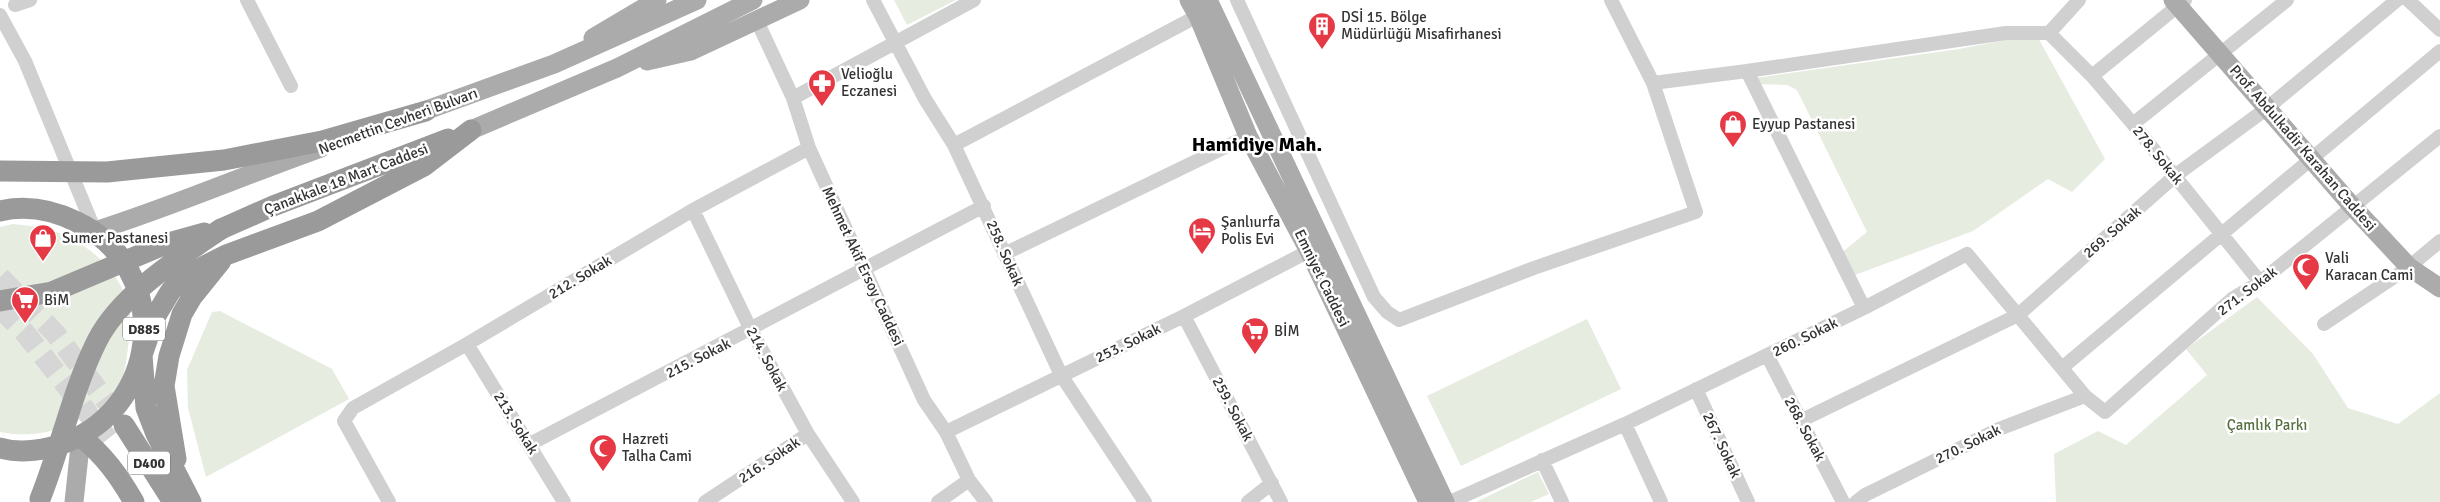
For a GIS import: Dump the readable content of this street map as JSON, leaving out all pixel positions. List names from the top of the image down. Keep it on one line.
{"streets":{"highway":["Çanakkale 18 Mart Caddesi","D885","D400"],"main road":["Necmettin Cevheri Bulvarı","Prof. Abdulkadir Karahan Caddesi","Emniyet Caddesi"],"street":["278. Sokak","269. Sokak","258. Sokak","Mehmet Akif Ersoy Caddesi","212. Sokak","271. Sokak","260. Sokak","253. Sokak","215. Sokak","214. Sokak","259. Sokak","213. Sokak","268. Sokak","270. Sokak","267. Sokak","216. Sokak"]},"crossings":[["Necmettin Cevheri Bulvarı","D885"],["Prof. Abdulkadir Karahan Caddesi","269. Sokak"],["Prof. Abdulkadir Karahan Caddesi","271. Sokak"],["278. Sokak","269. Sokak"],["278. Sokak","271. Sokak"],["269. Sokak","260. Sokak"],["269. Sokak","268. Sokak"],["258. Sokak","253. Sokak"],["258. Sokak","215. Sokak"],["Mehmet Akif Ersoy Caddesi","212. Sokak"],["Mehmet Akif Ersoy Caddesi","253. Sokak"],["Mehmet Akif Ersoy Caddesi","215. Sokak"],["212. Sokak","214. Sokak"],["212. Sokak","213. Sokak"],["Emniyet Caddesi","253. Sokak"],["271. Sokak","260. Sokak"],["260. Sokak","268. Sokak"],["260. Sokak","270. Sokak"],["260. Sokak","267. Sokak"],["253. Sokak","259. Sokak"],["215. Sokak","214. Sokak"],["215. Sokak","213. Sokak"],["214. Sokak","216. Sokak"]],"districts":["Hamidiye Mah."],"parks":["Çamlık Parkı"],"places":{"building":["DSİ 15. Bölge Müdürlüğü Misafirhanesi"],"pharmacy":["Velioğlu Eczanesi"],"shop":["Eyyup Pastanesi","Sumer Pastanesi"],"hotel":["Şanlıurfa Polis Evi"],"mosque":["Vali Karacan Cami","Hazreti Talha Cami"],"supermarket":["BiM","BİM"]}}
